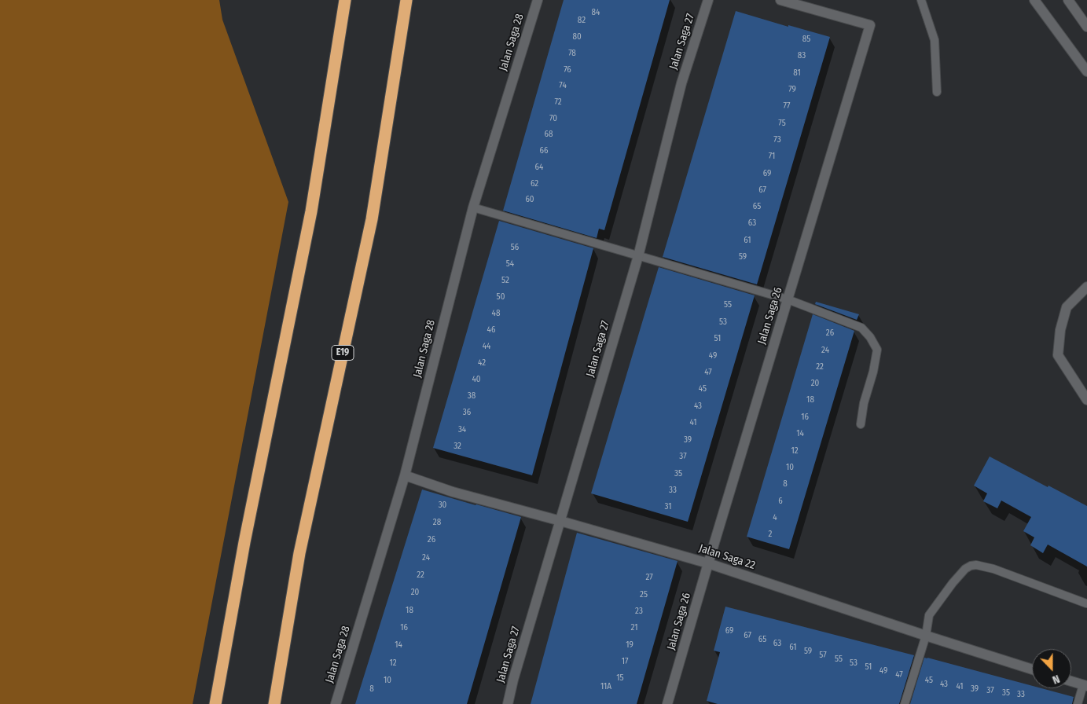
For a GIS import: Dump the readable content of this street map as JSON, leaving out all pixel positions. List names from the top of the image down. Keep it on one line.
{"streets":{"highway":["E19"],"street":["Jalan Saga 27","Jalan Saga 28","Jalan Saga 26","Jalan Saga 22"]},"crossings":[["Jalan Saga 27","Jalan Saga 22"],["Jalan Saga 28","Jalan Saga 22"],["Jalan Saga 26","Jalan Saga 22"]],"house_numbers":["84","82","80","85","78","83","76","81","74","79","72","77","70","75","68","73","66","71","64","69","62","67","60","65","63","61","56","59","54","52","50","55","48","53","46","26","51","44","24","49","42","22","47","40","20","45","38","18","43","36","16","41","34","14","39","32","12","37","10","35","8","33","6","30","31","4","28","2","26","24","22","27","20","25","18","23","16","21","69","67","65","63","14","19","61","59","57","55","17","12","53","51","49","47","15","10","45","43","11A","41","8","39","37","35","33"],"north":"bottom"}
